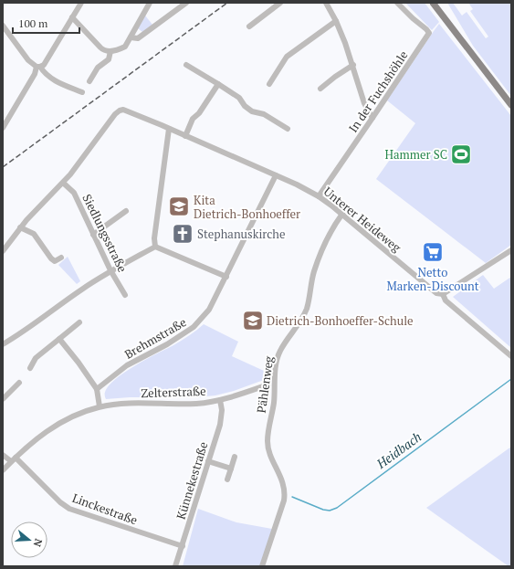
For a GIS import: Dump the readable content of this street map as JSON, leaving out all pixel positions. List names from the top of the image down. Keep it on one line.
{"streets":{"street":["In der Fuchshöhle","Unterer Heideweg","Siedlungsstraße","Brehmstraße","Pählenweg","Zelterstraße","Künnekestraße","Linckestraße"]},"crossings":[["In der Fuchshöhle","Unterer Heideweg"],["Unterer Heideweg","Siedlungsstraße"],["Unterer Heideweg","Brehmstraße"],["Unterer Heideweg","Pählenweg"],["Zelterstraße","Künnekestraße"],["Künnekestraße","Linckestraße"]],"water":["Heidbach"],"places":{"sports":["Hammer SC"],"school or university":["Kita Dietrich-Bonhoeffer","Dietrich-Bonhoeffer-Schule"],"church":["Stephanuskirche"],"supermarket":["Netto Marken-Discount"]},"scale_bar":"100 m","north":"right"}
